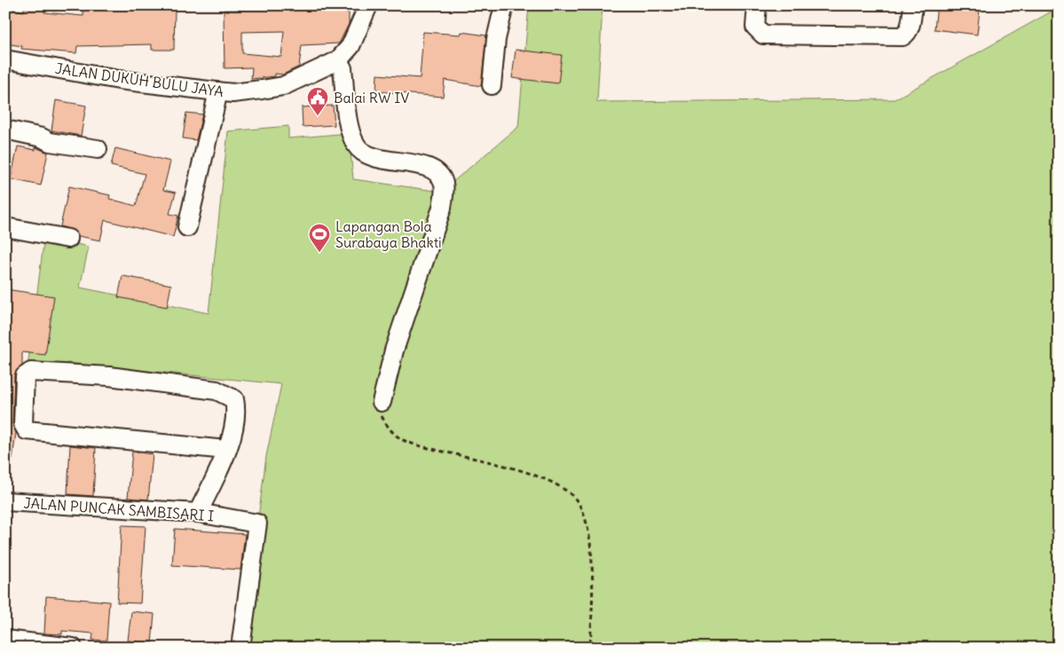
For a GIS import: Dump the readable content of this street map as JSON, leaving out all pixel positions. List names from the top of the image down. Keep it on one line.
{"streets":{"street":["JALAN DUKUH BULU JAYA","JALAN PUNCAK SAMBISARI I"]},"places":{"public building":["Balai RW IV"],"sports":["Lapangan Bola Surabaya Bhakti"]}}
